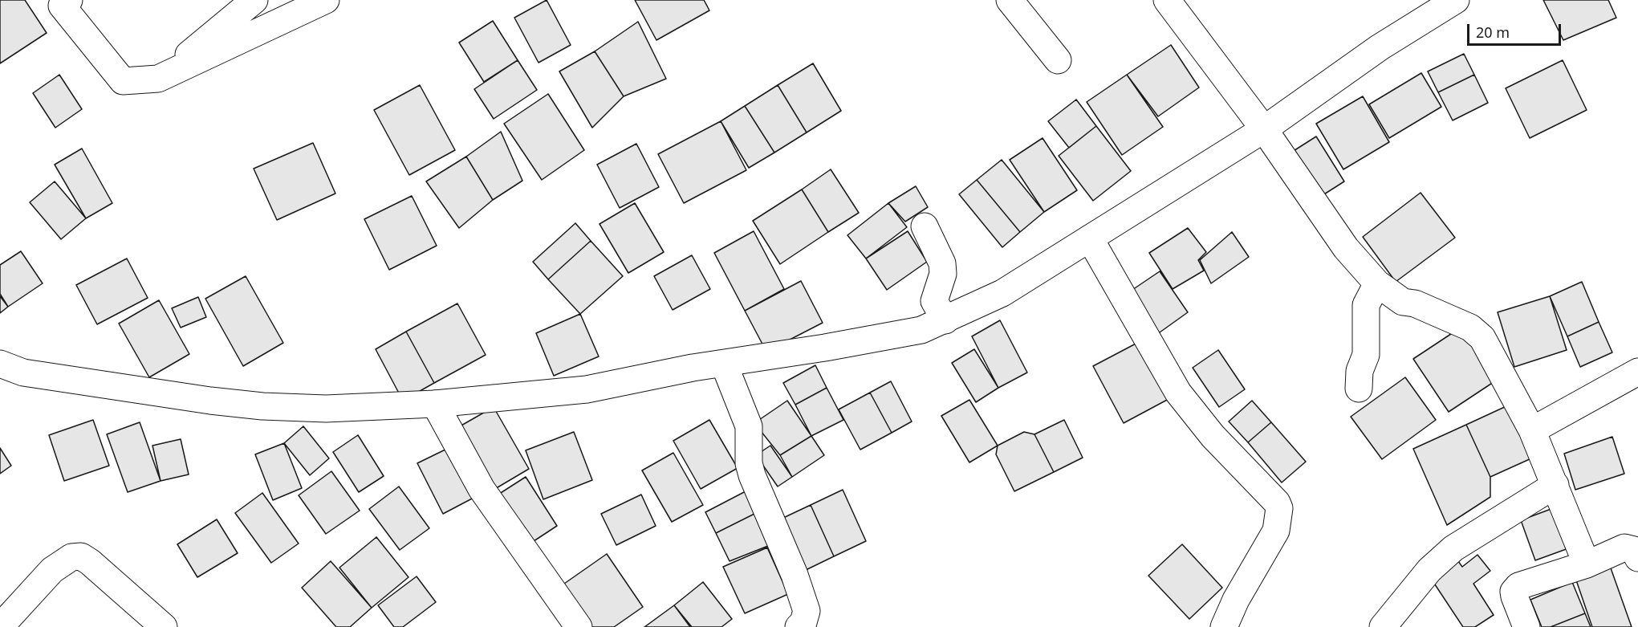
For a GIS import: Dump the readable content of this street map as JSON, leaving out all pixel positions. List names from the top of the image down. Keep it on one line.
{"scale_bar":"20 m"}
